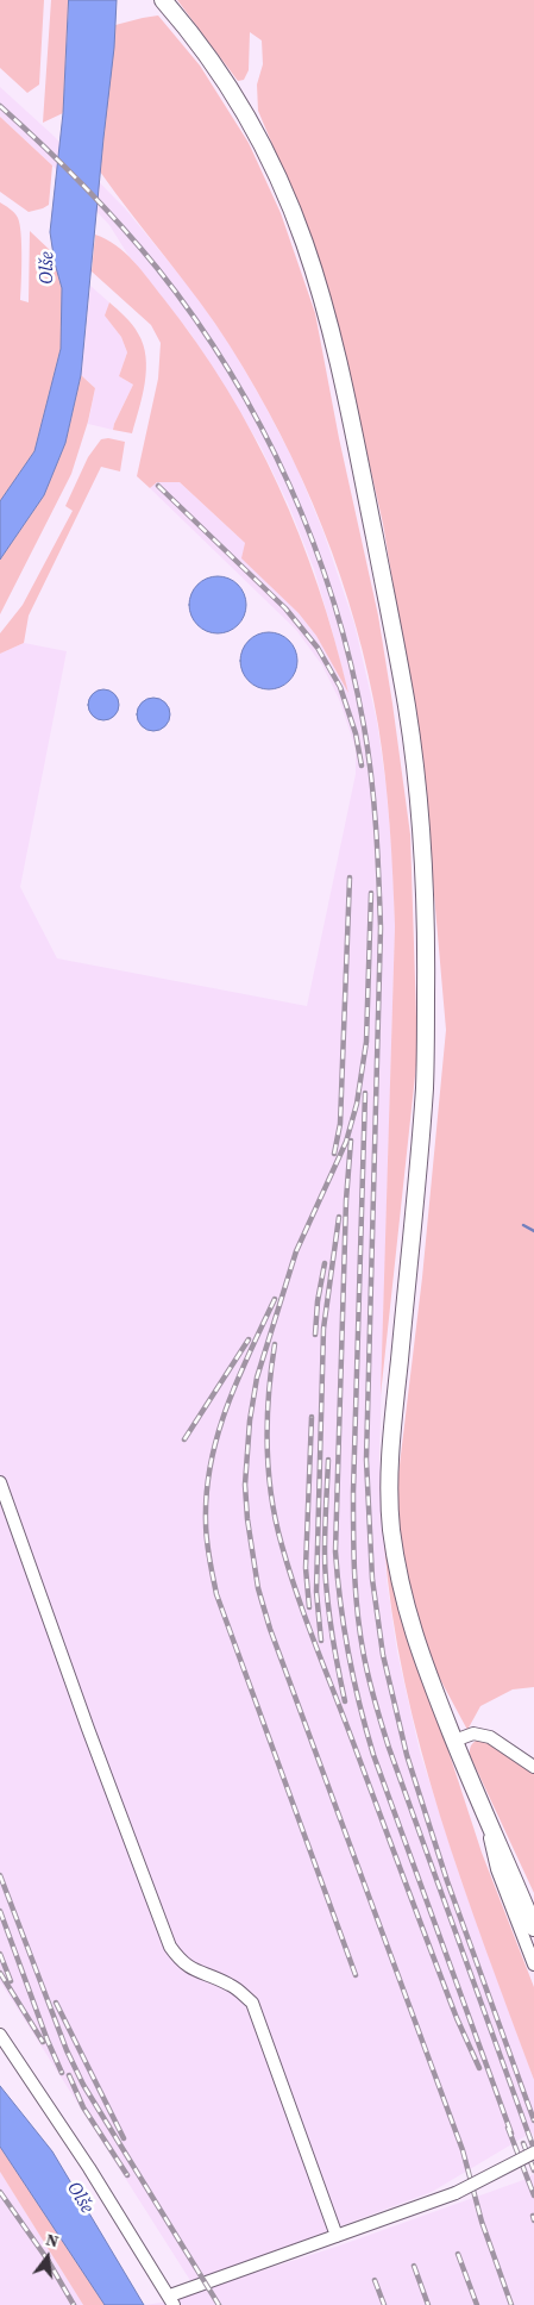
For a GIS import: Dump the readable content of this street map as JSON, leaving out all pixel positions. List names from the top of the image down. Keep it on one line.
{"water":["Olše"],"north":"top"}
